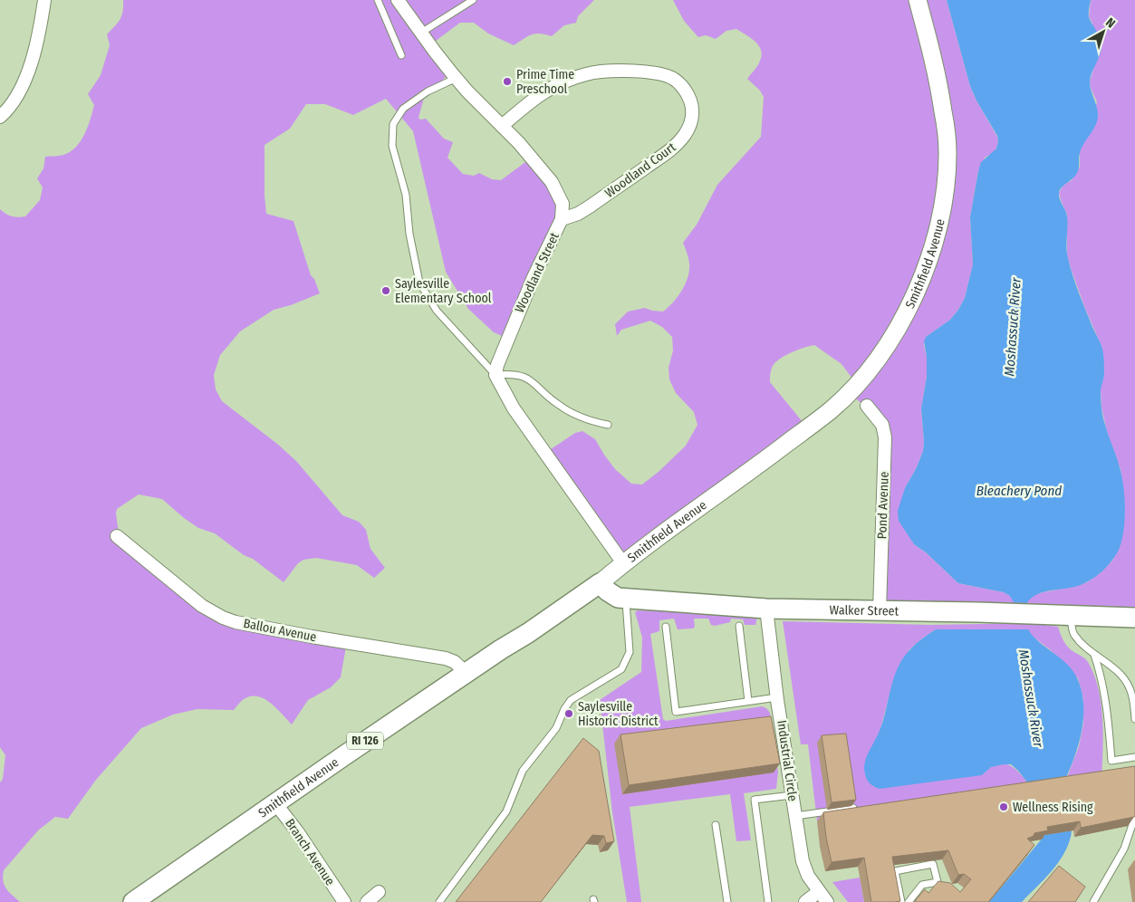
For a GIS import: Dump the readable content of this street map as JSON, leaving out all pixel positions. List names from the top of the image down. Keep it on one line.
{"streets":{"main road":["Smithfield Avenue","Walker Street","RI 126"],"street":["Woodland Court","Woodland Street","Pond Avenue","Ballou Avenue","Industrial Circle","Branch Avenue"]},"crossings":[["Woodland Court","Woodland Street"],["Smithfield Avenue","Walker Street"],["Smithfield Avenue","Ballou Avenue"],["Smithfield Avenue","Branch Avenue"],["Pond Avenue","Walker Street"],["Walker Street","Industrial Circle"]],"water":["Moshassuck River","Bleachery Pond"],"places":["Prime Time Preschool","Saylesville Elementary School","Saylesville Historic District","Wellness Rising"],"north":"top right"}
